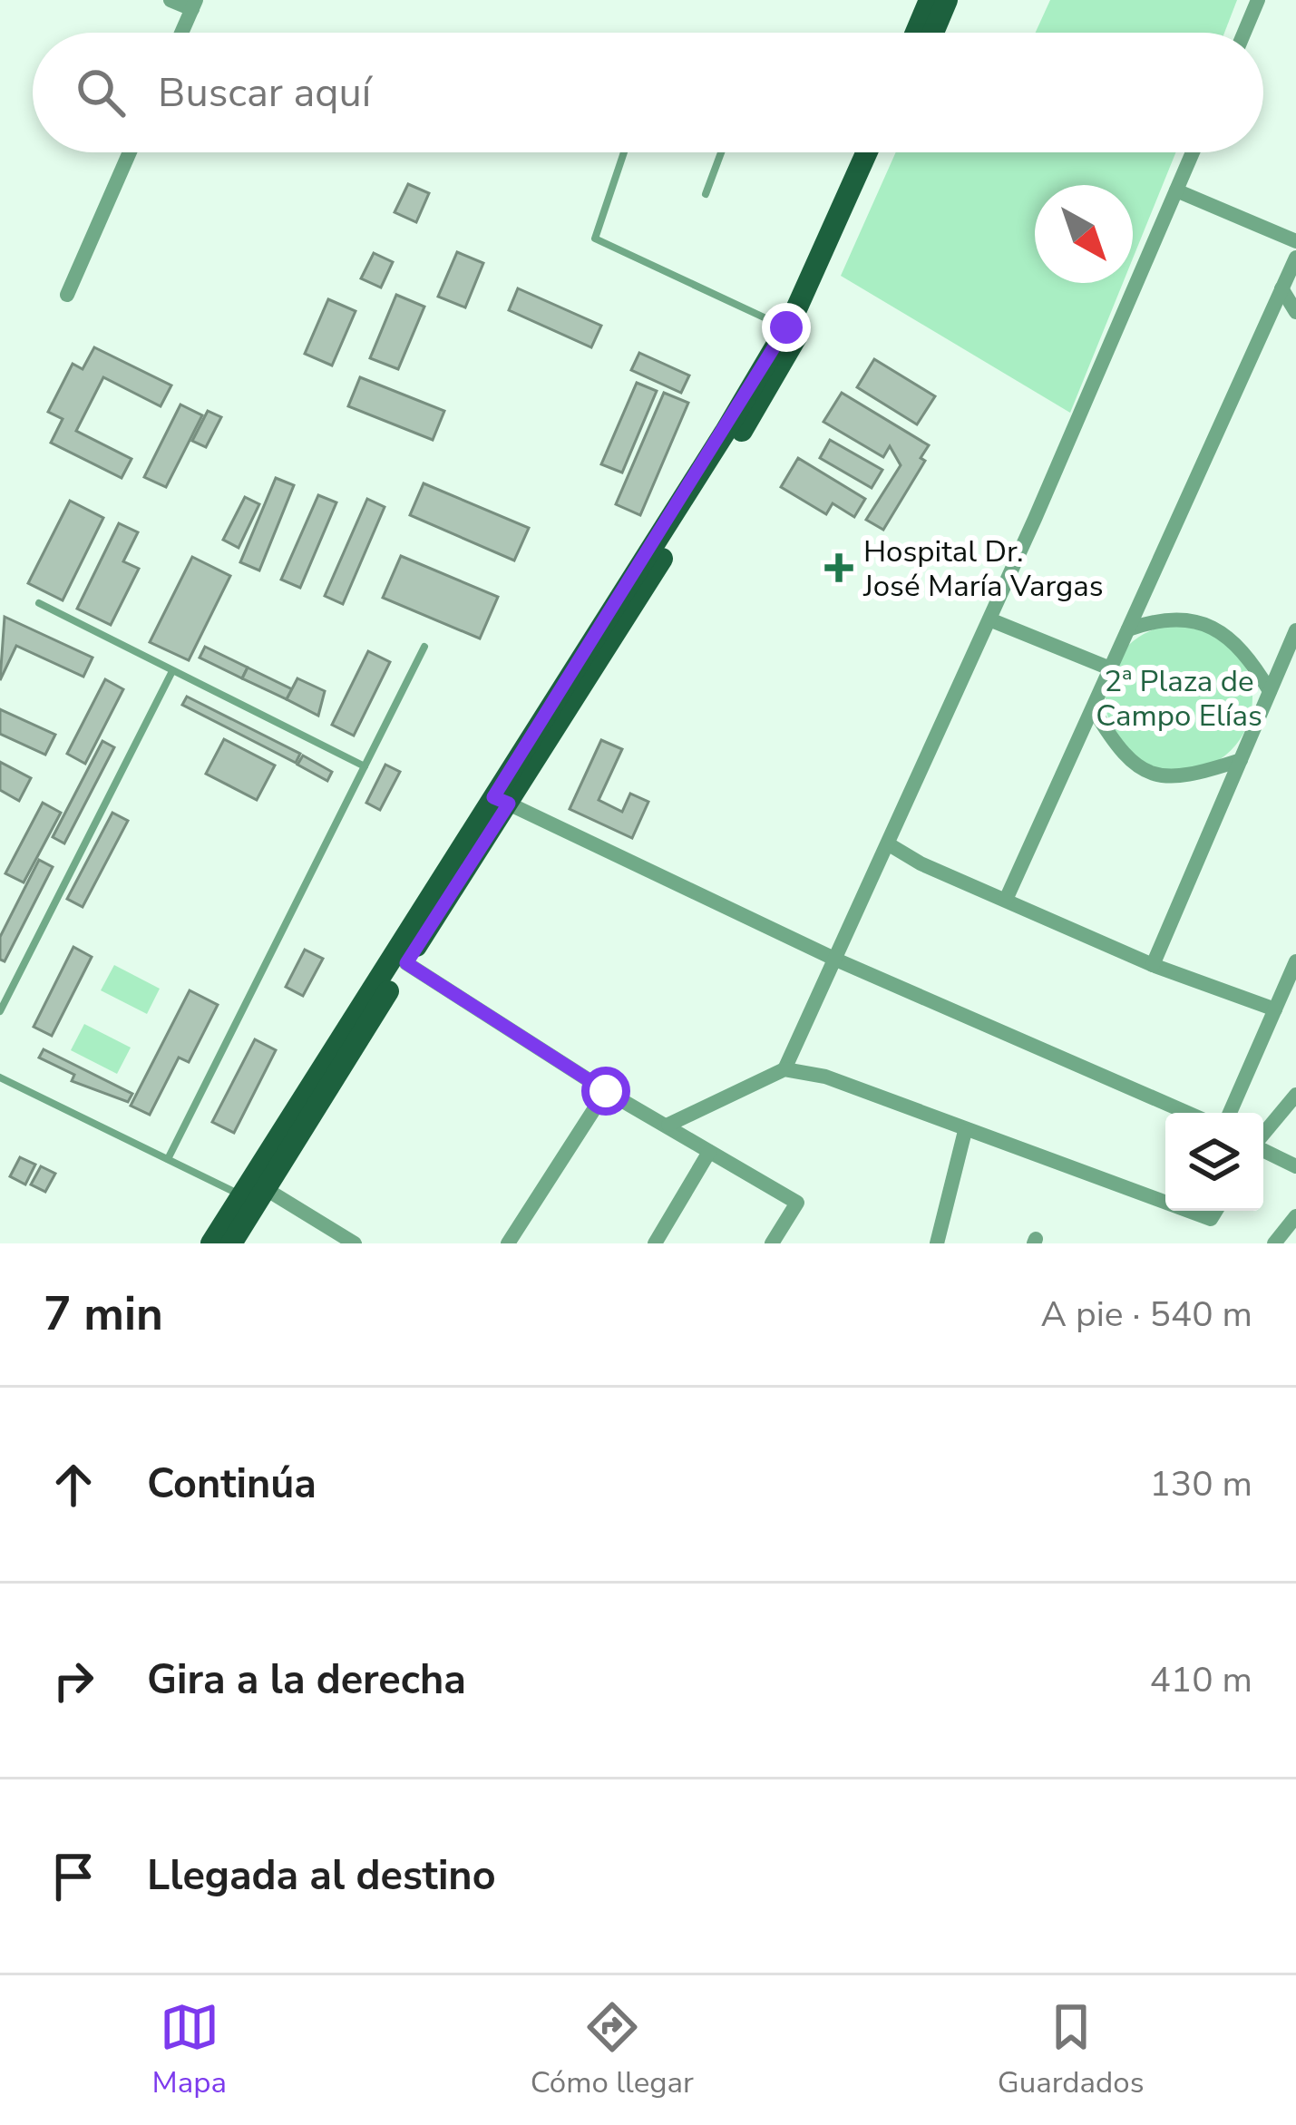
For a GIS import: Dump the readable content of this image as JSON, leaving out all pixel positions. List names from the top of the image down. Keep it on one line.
{"parks":["2ª Plaza de Campo Elías"],"places":{"health":["Hospital Dr. José María Vargas"]},"north":"bottom right","page":{"search":"Buscar aquí","heading":["7 min","A pie · 540 m"],"list":[["Continúa","130 m"],["Gira a la derecha","410 m"],"Llegada al destino"],"nav":["Mapa","Cómo llegar","Guardados"]}}
